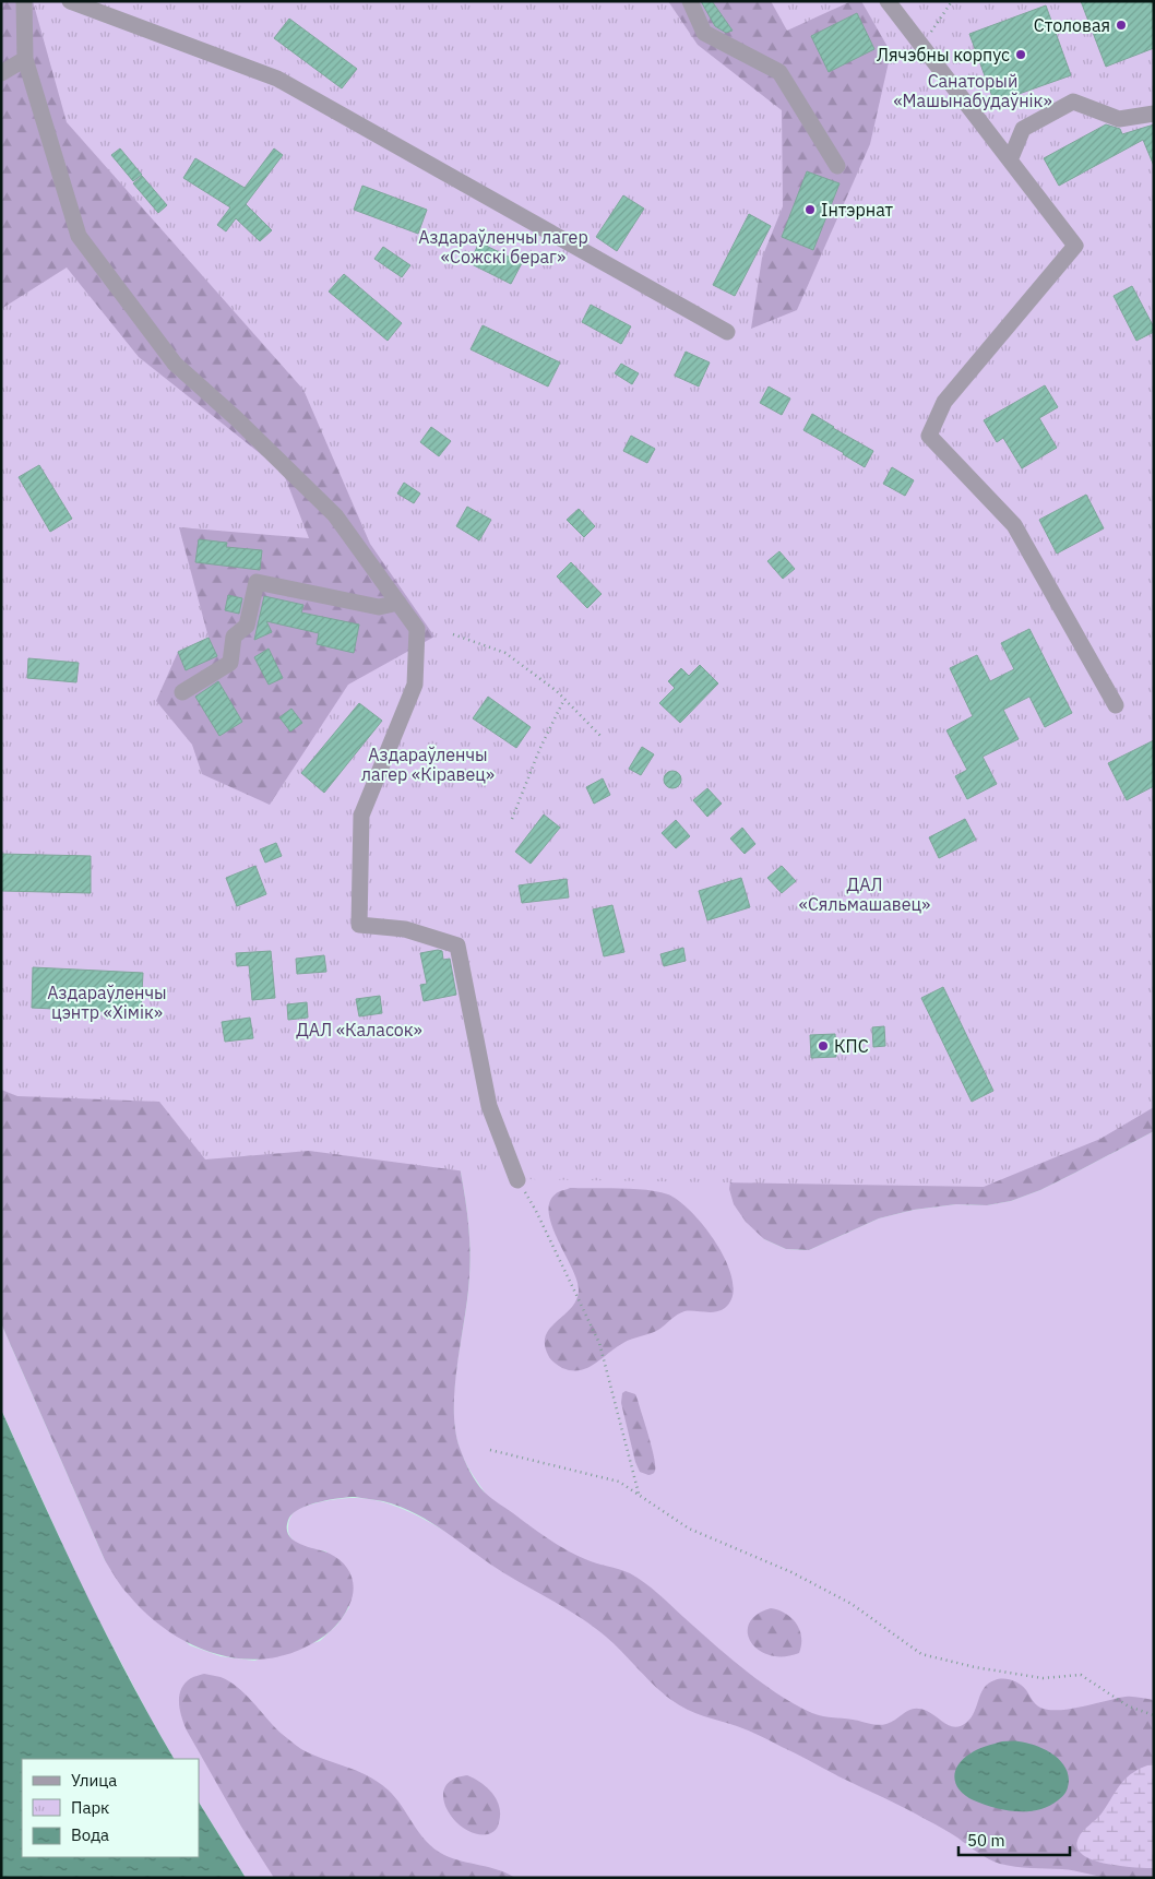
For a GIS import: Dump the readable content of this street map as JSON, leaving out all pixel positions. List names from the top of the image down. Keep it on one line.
{"parks":["Санаторый «Машынабудаўнік»","Аздараўленчы лагер «Сожскі бераг»","Аздараўленчы лагер «Кіравец»","ДАЛ «Сяльмашавец»","Аздараўленчы цэнтр «Хімік»","ДАЛ «Каласок»"],"places":["Столовая","Лячэбны корпус","Інтэрнат","КПС"],"legend":["Улица","Парк","Вода"],"scale_bar":"50 m"}
